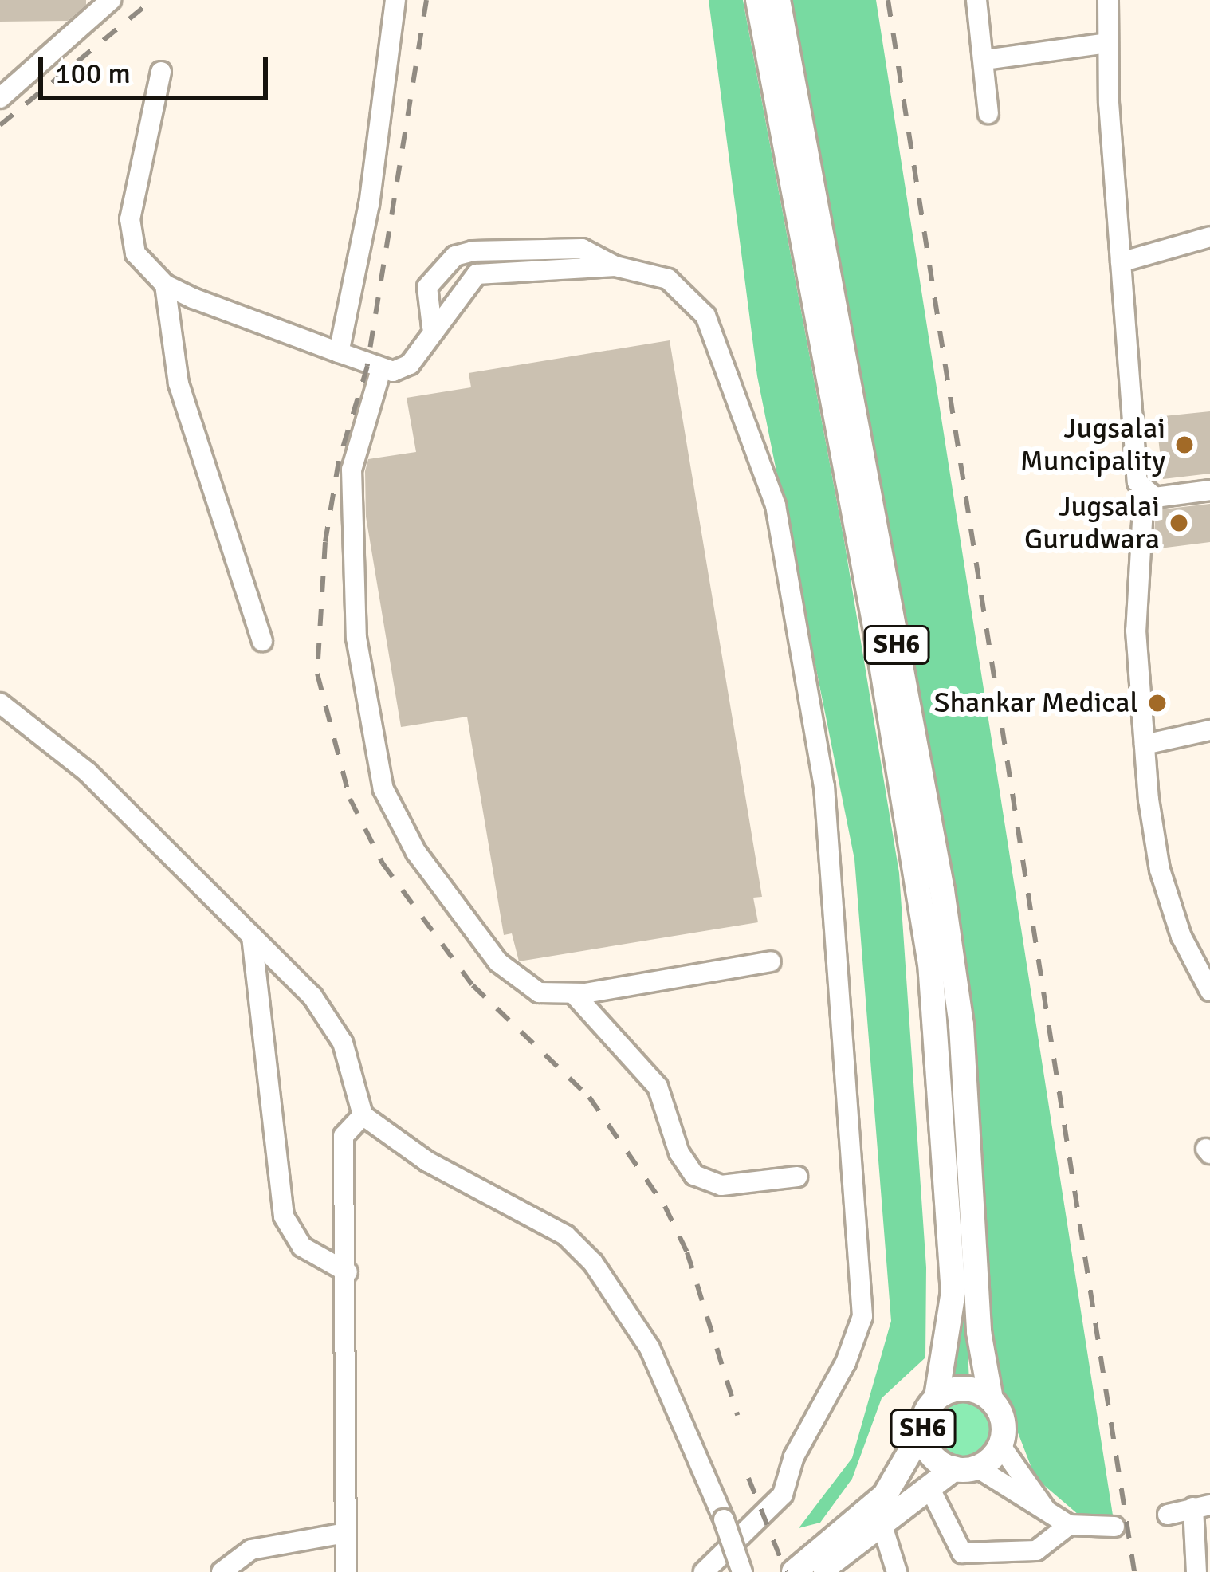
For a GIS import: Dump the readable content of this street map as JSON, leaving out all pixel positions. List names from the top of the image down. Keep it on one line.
{"streets":{"main road":["SH6"]},"places":["Jugsalai Muncipality","Jugsalai Gurudwara","Shankar Medical"],"scale_bar":"100 m"}
